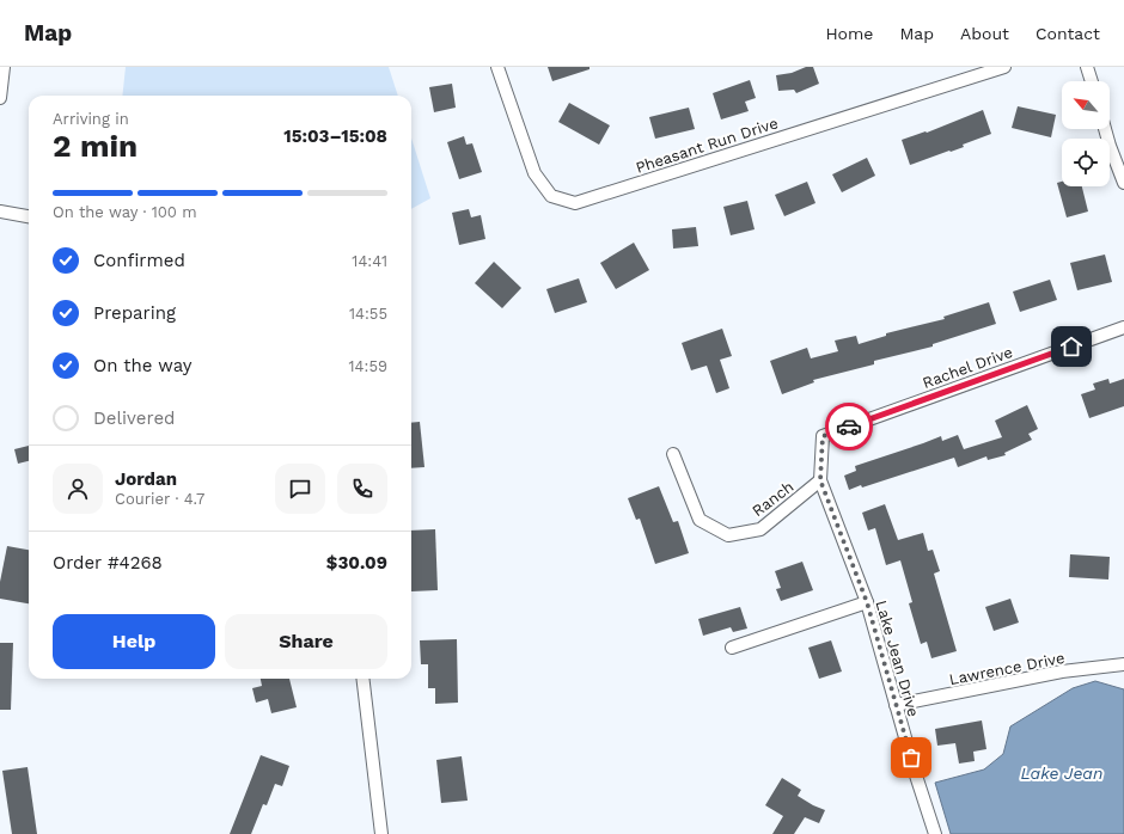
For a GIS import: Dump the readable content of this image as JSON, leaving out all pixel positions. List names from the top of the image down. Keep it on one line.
{"streets":{"street":["Pheasant Run Drive","Rachel Drive","Ranch","Lake Jean Drive","Lawrence Drive"]},"crossings":[["Rachel Drive","Lake Jean Drive"],["Ranch","Lake Jean Drive"],["Lake Jean Drive","Lawrence Drive"]],"water":["Lake Jean"],"north":"top left","page":{"header":"Map","nav":["Home","Map","About","Contact"],"heading":["2 min","Arriving in","15:03–15:08"],"panel":["Jordan","Courier · 4.7","Order #4268","$30.09"],"bar":"On the way · 100 m","list":[["Confirmed","14:41"],["Preparing","14:55"],["On the way","14:59"],"Delivered"],"buttons":["Help","Share"]}}
